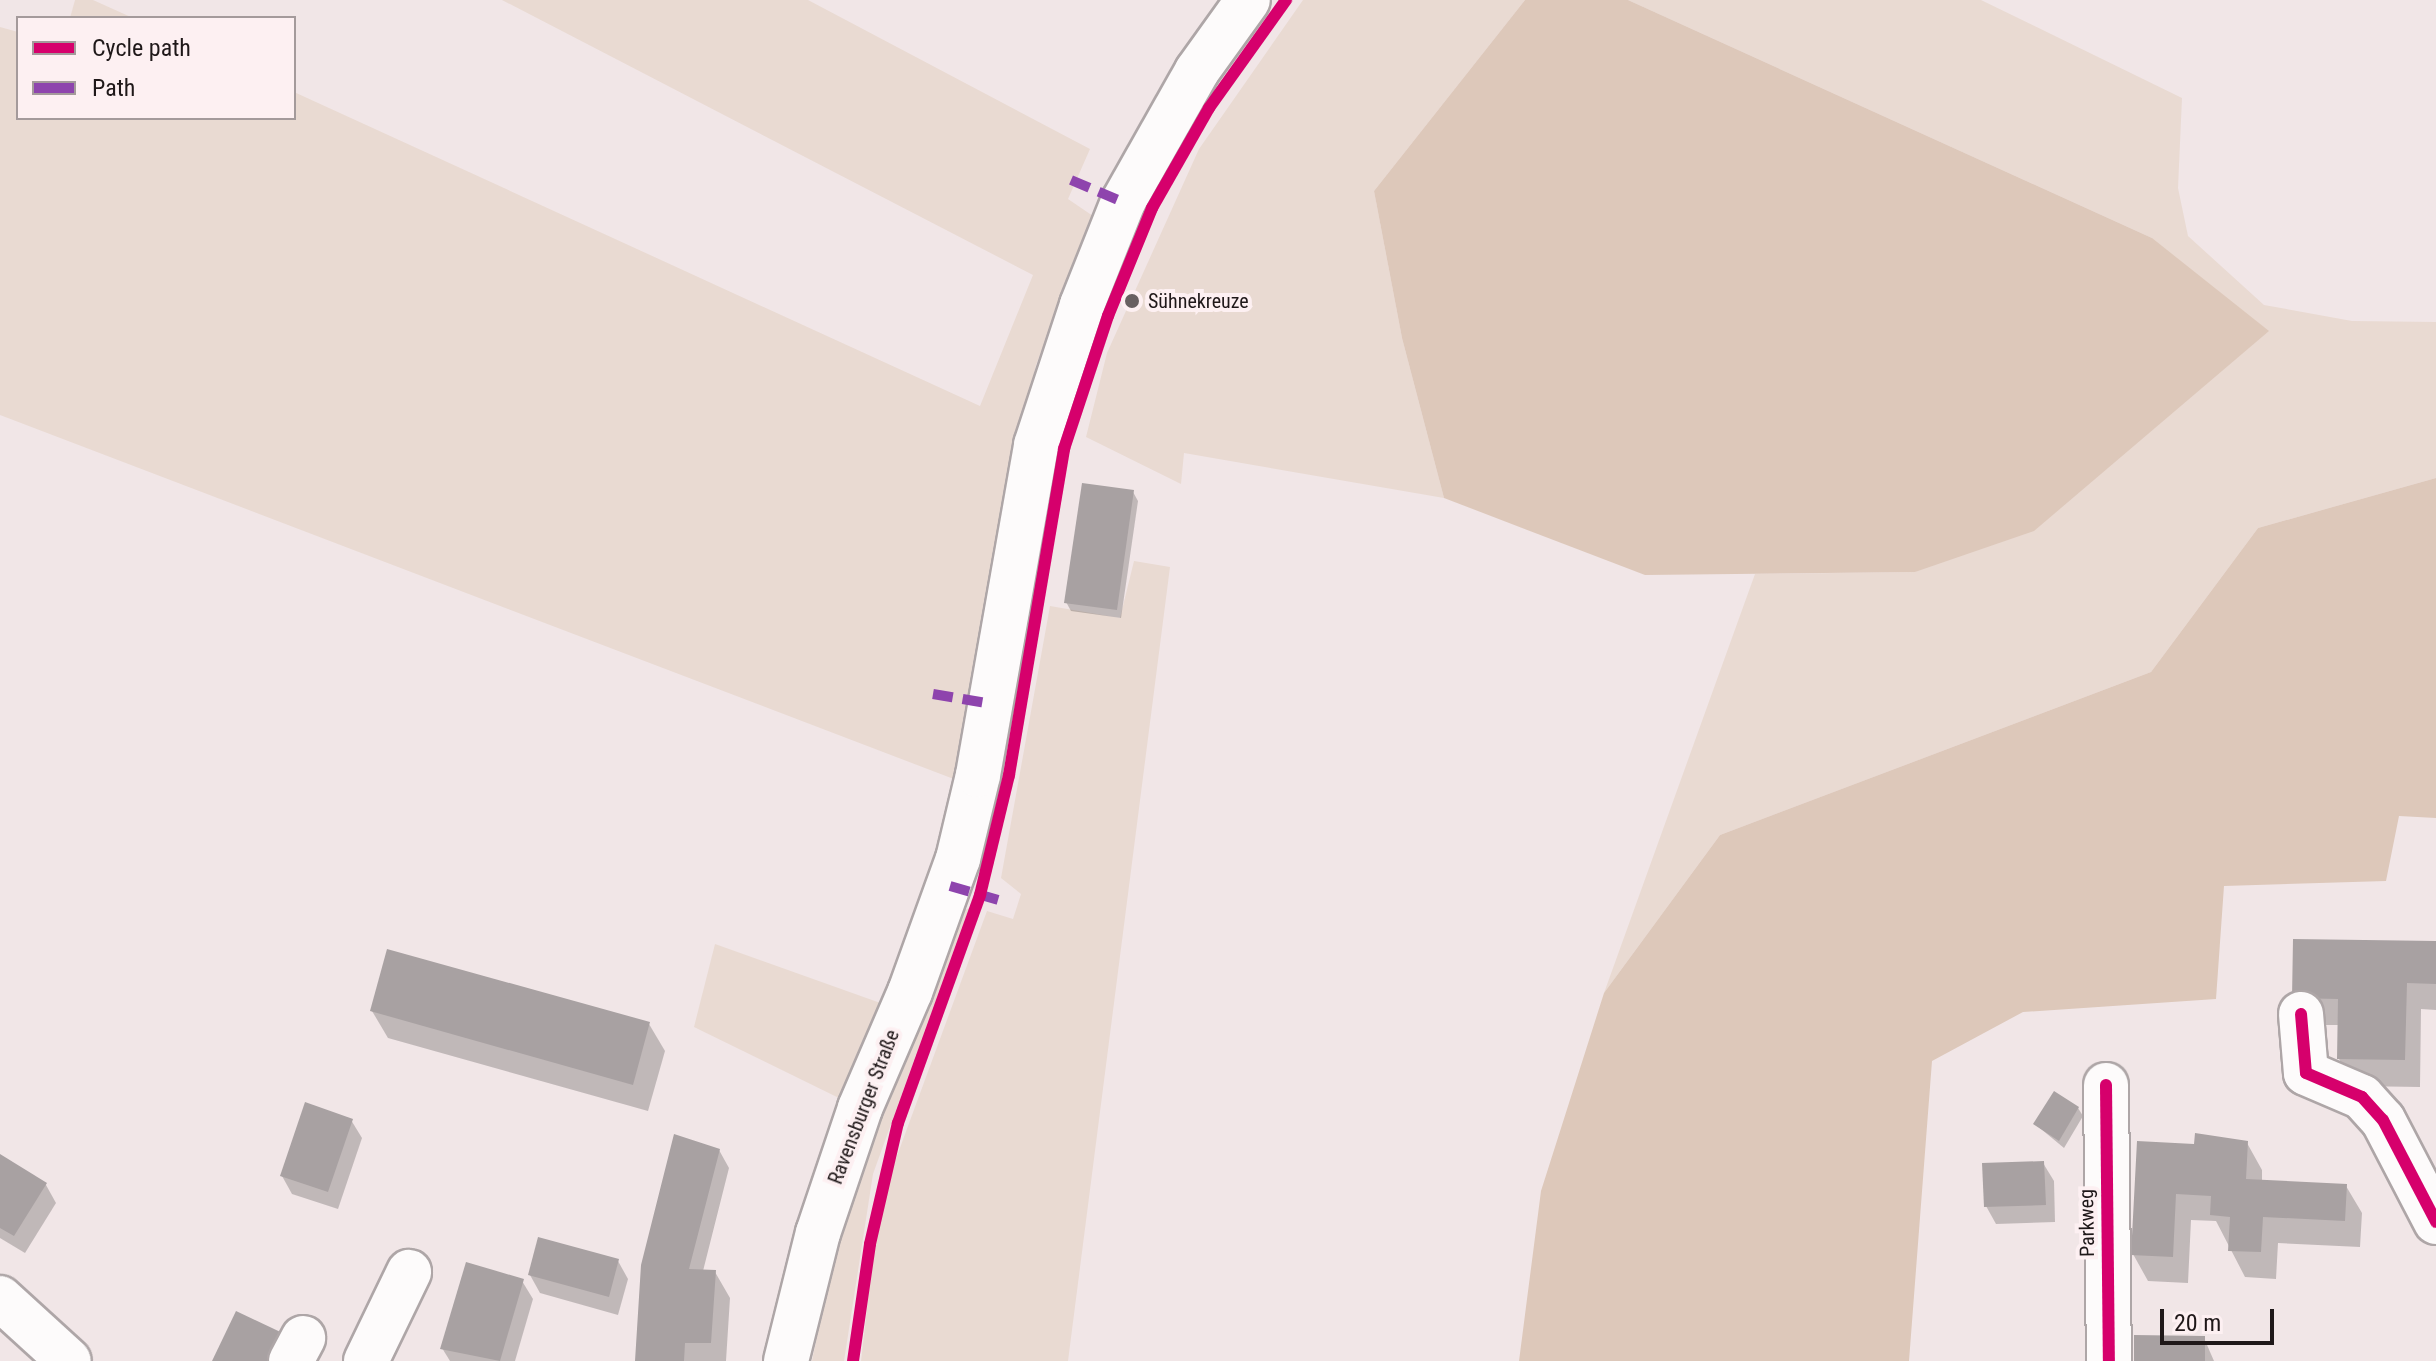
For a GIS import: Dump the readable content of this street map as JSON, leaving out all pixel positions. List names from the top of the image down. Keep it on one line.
{"streets":{"main road":["Ravensburger Straße","Parkweg"]},"places":["Sühnekreuze"],"legend":["Cycle path","Path"],"scale_bar":"20 m"}
